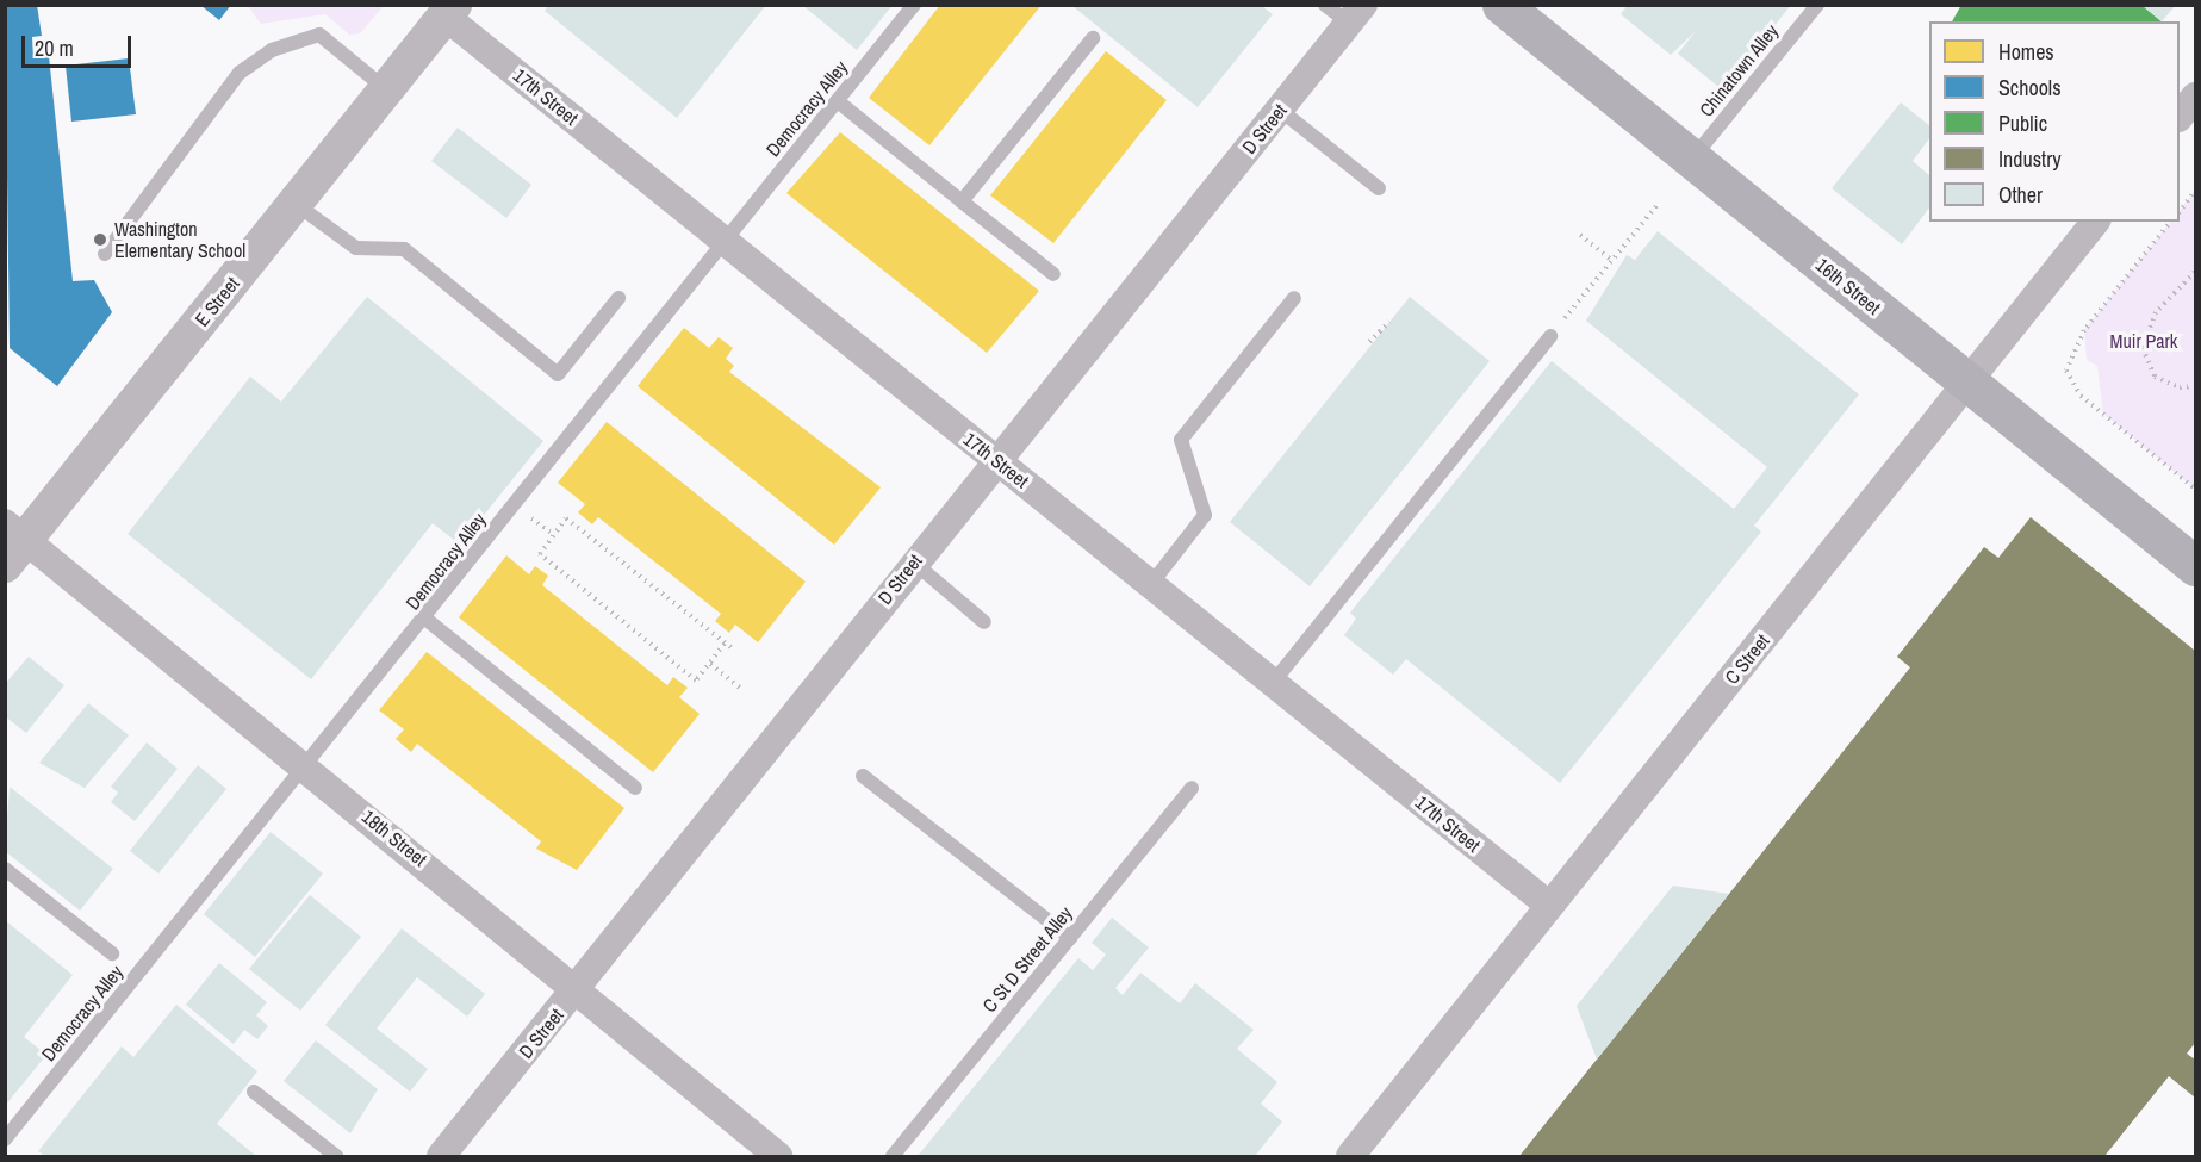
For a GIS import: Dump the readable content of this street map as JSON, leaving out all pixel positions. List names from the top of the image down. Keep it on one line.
{"streets":{"main road":["16th Street"],"street":["17th Street","D Street","E Street","C Street","18th Street"],"lane":["Chinatown Alley","Democracy Alley","C St D Street Alley"]},"crossings":[["Chinatown Alley","16th Street"],["17th Street","Democracy Alley"],["17th Street","D Street"],["17th Street","E Street"],["17th Street","C Street"],["Democracy Alley","18th Street"],["D Street","18th Street"],["16th Street","C Street"],["E Street","18th Street"]],"parks":["Muir Park"],"places":["Washington Elementary School"],"legend":["Homes","Schools","Public","Industry","Other"],"scale_bar":"20 m"}
